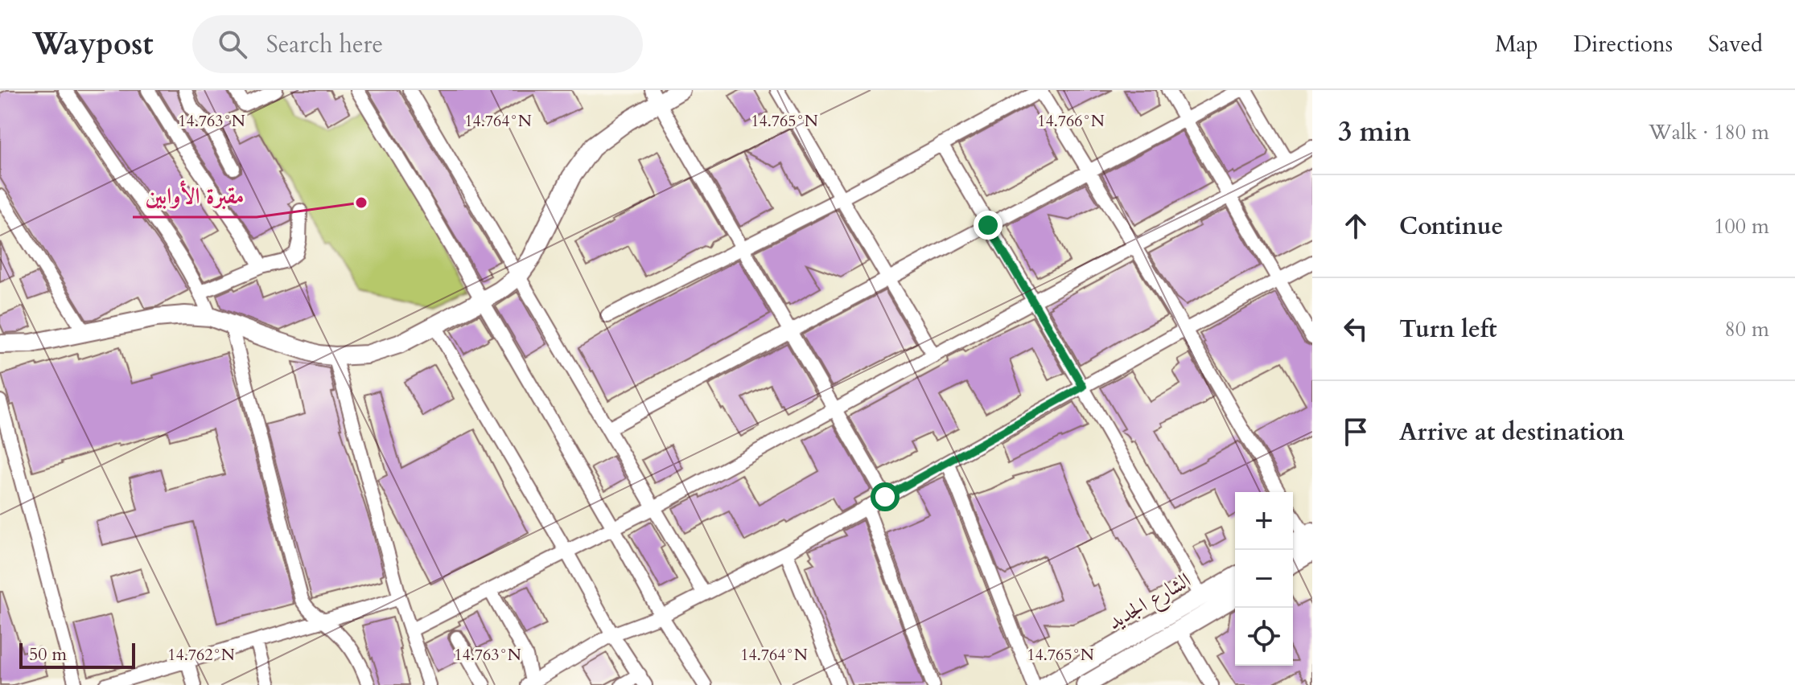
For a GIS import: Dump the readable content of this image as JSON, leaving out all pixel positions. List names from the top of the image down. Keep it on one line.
{"streets":{"street":["الشارع الجديد"]},"places":["مقبرة الأوابين"],"scale_bar":"50 m","page":{"header":"Waypost","search":"Search here","nav":["Map","Directions","Saved"],"heading":["3 min","Walk · 180 m"],"list":[["Continue","100 m"],["Turn left","80 m"],"Arrive at destination"],"map_buttons":["+","−"],"scale":"50 m"},"coordinates":["14.763°N","14.764°N","14.765°N","14.766°N","14.762°N"]}
